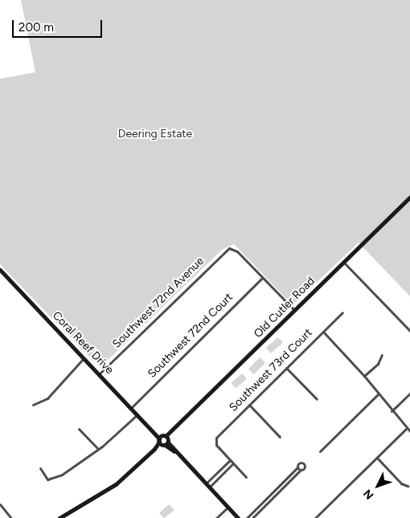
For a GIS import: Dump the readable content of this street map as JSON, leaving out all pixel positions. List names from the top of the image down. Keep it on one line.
{"streets":{"main road":["Old Cutler Road","Coral Reef Drive"],"street":["Southwest 72nd Avenue","Southwest 72nd Court","Southwest 73rd Court"]},"crossings":[["Southwest 72nd Avenue","Southwest 72nd Court"],["Southwest 72nd Avenue","Coral Reef Drive"],["Old Cutler Road","Coral Reef Drive"],["Southwest 72nd Court","Coral Reef Drive"]],"parks":["Deering Estate"],"scale_bar":"200 m","north":"bottom left"}
